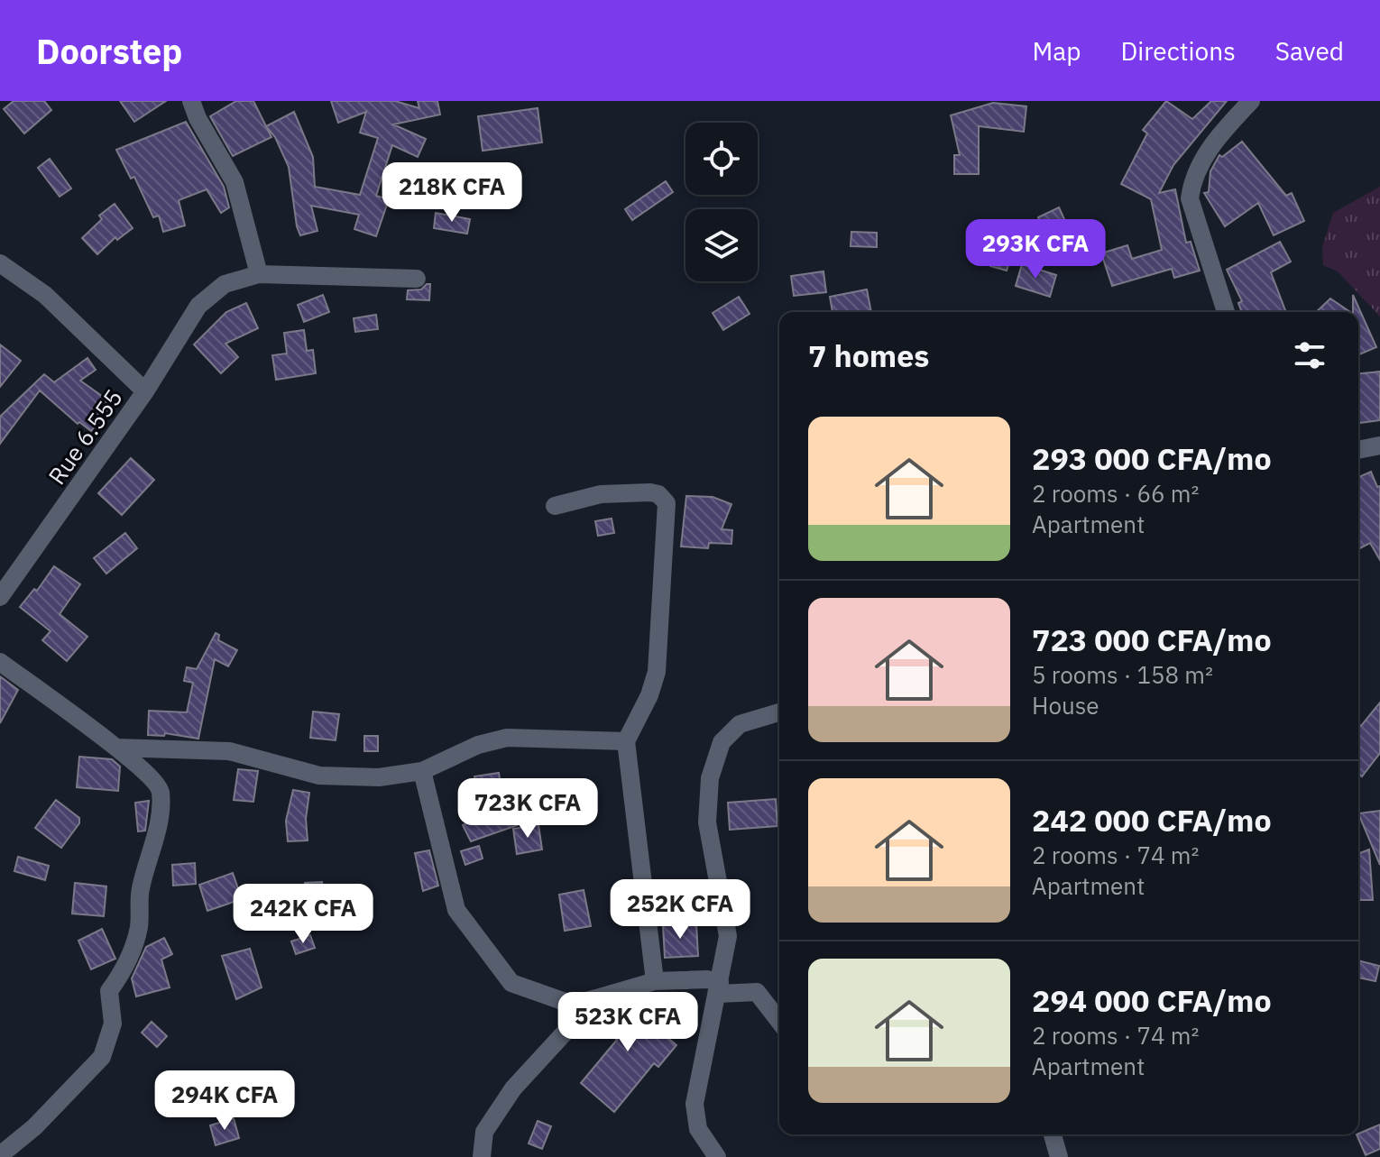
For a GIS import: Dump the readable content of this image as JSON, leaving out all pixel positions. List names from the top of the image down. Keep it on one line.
{"streets":{"street":["Rue 6.555"]},"page":{"header":"Doorstep","nav":["Map","Directions","Saved"],"price":["218K CFA","293K CFA","723K CFA","252K CFA","242K CFA","523K CFA","294K CFA"],"heading":"7 homes","list":[{"name":"293 000 CFA/mo","note":"2 rooms · 66 m² · Apartment"},{"name":"723 000 CFA/mo","note":"5 rooms · 158 m² · House"},{"name":"242 000 CFA/mo","note":"2 rooms · 74 m² · Apartment"},{"name":"294 000 CFA/mo","note":"2 rooms · 74 m² · Apartment"}]}}
